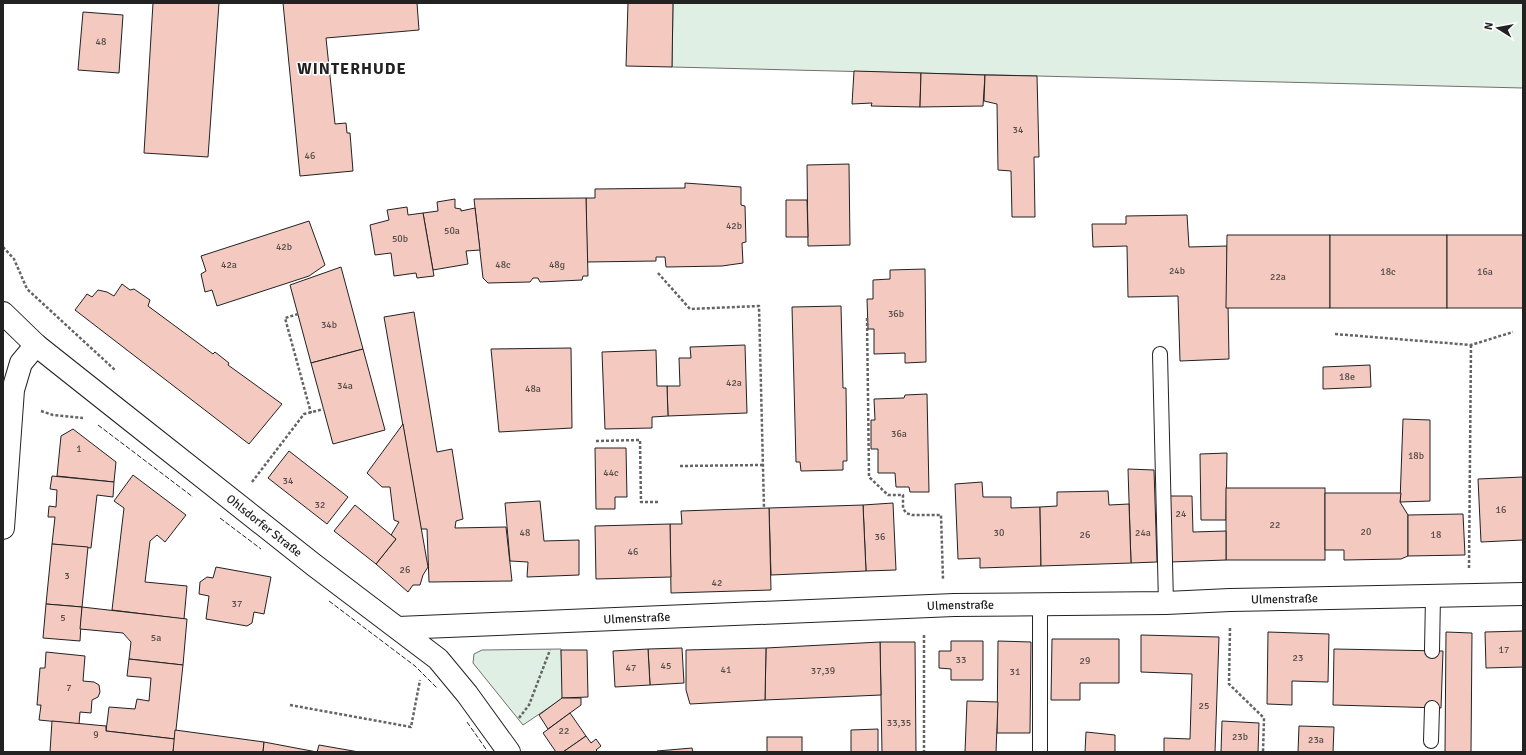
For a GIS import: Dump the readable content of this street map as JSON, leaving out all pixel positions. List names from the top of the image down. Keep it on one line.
{"streets":{"street":["Ohlsdorfer Straße","Ulmenstraße"]},"crossings":[["Ohlsdorfer Straße","Ulmenstraße"]],"districts":["WINTERHUDE"],"house_numbers":["48","34","46","42b","50a","50b","42b","42a","48c","48g","24b","18c","16a","22a","36b","34b","18e","42a","34a","48a","36a","1","18b","44c","34","32","16","24","22","20","48","30","24a","26","18","36","46","26","3","42","37","5","5a","17","23","33","29","45","47","41","37,39","31","7","25","33,35","22","9","23b","23a"],"north":"left"}
